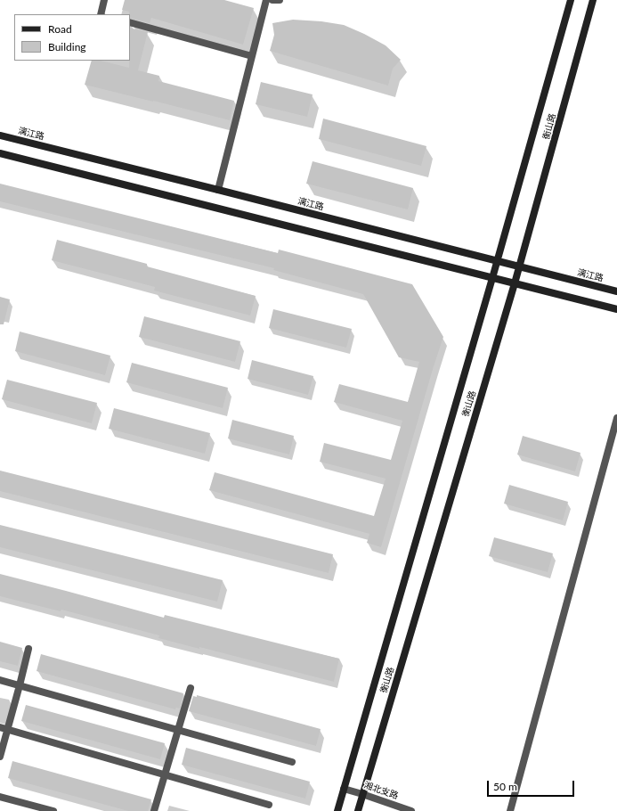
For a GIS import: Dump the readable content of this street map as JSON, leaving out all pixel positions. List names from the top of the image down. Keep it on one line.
{"streets":{"street":["衡山路","漓江路","湘北支路"]},"crossings":[["衡山路","漓江路"],["衡山路","湘北支路"]],"legend":["Road","Building"],"scale_bar":"50 m"}
